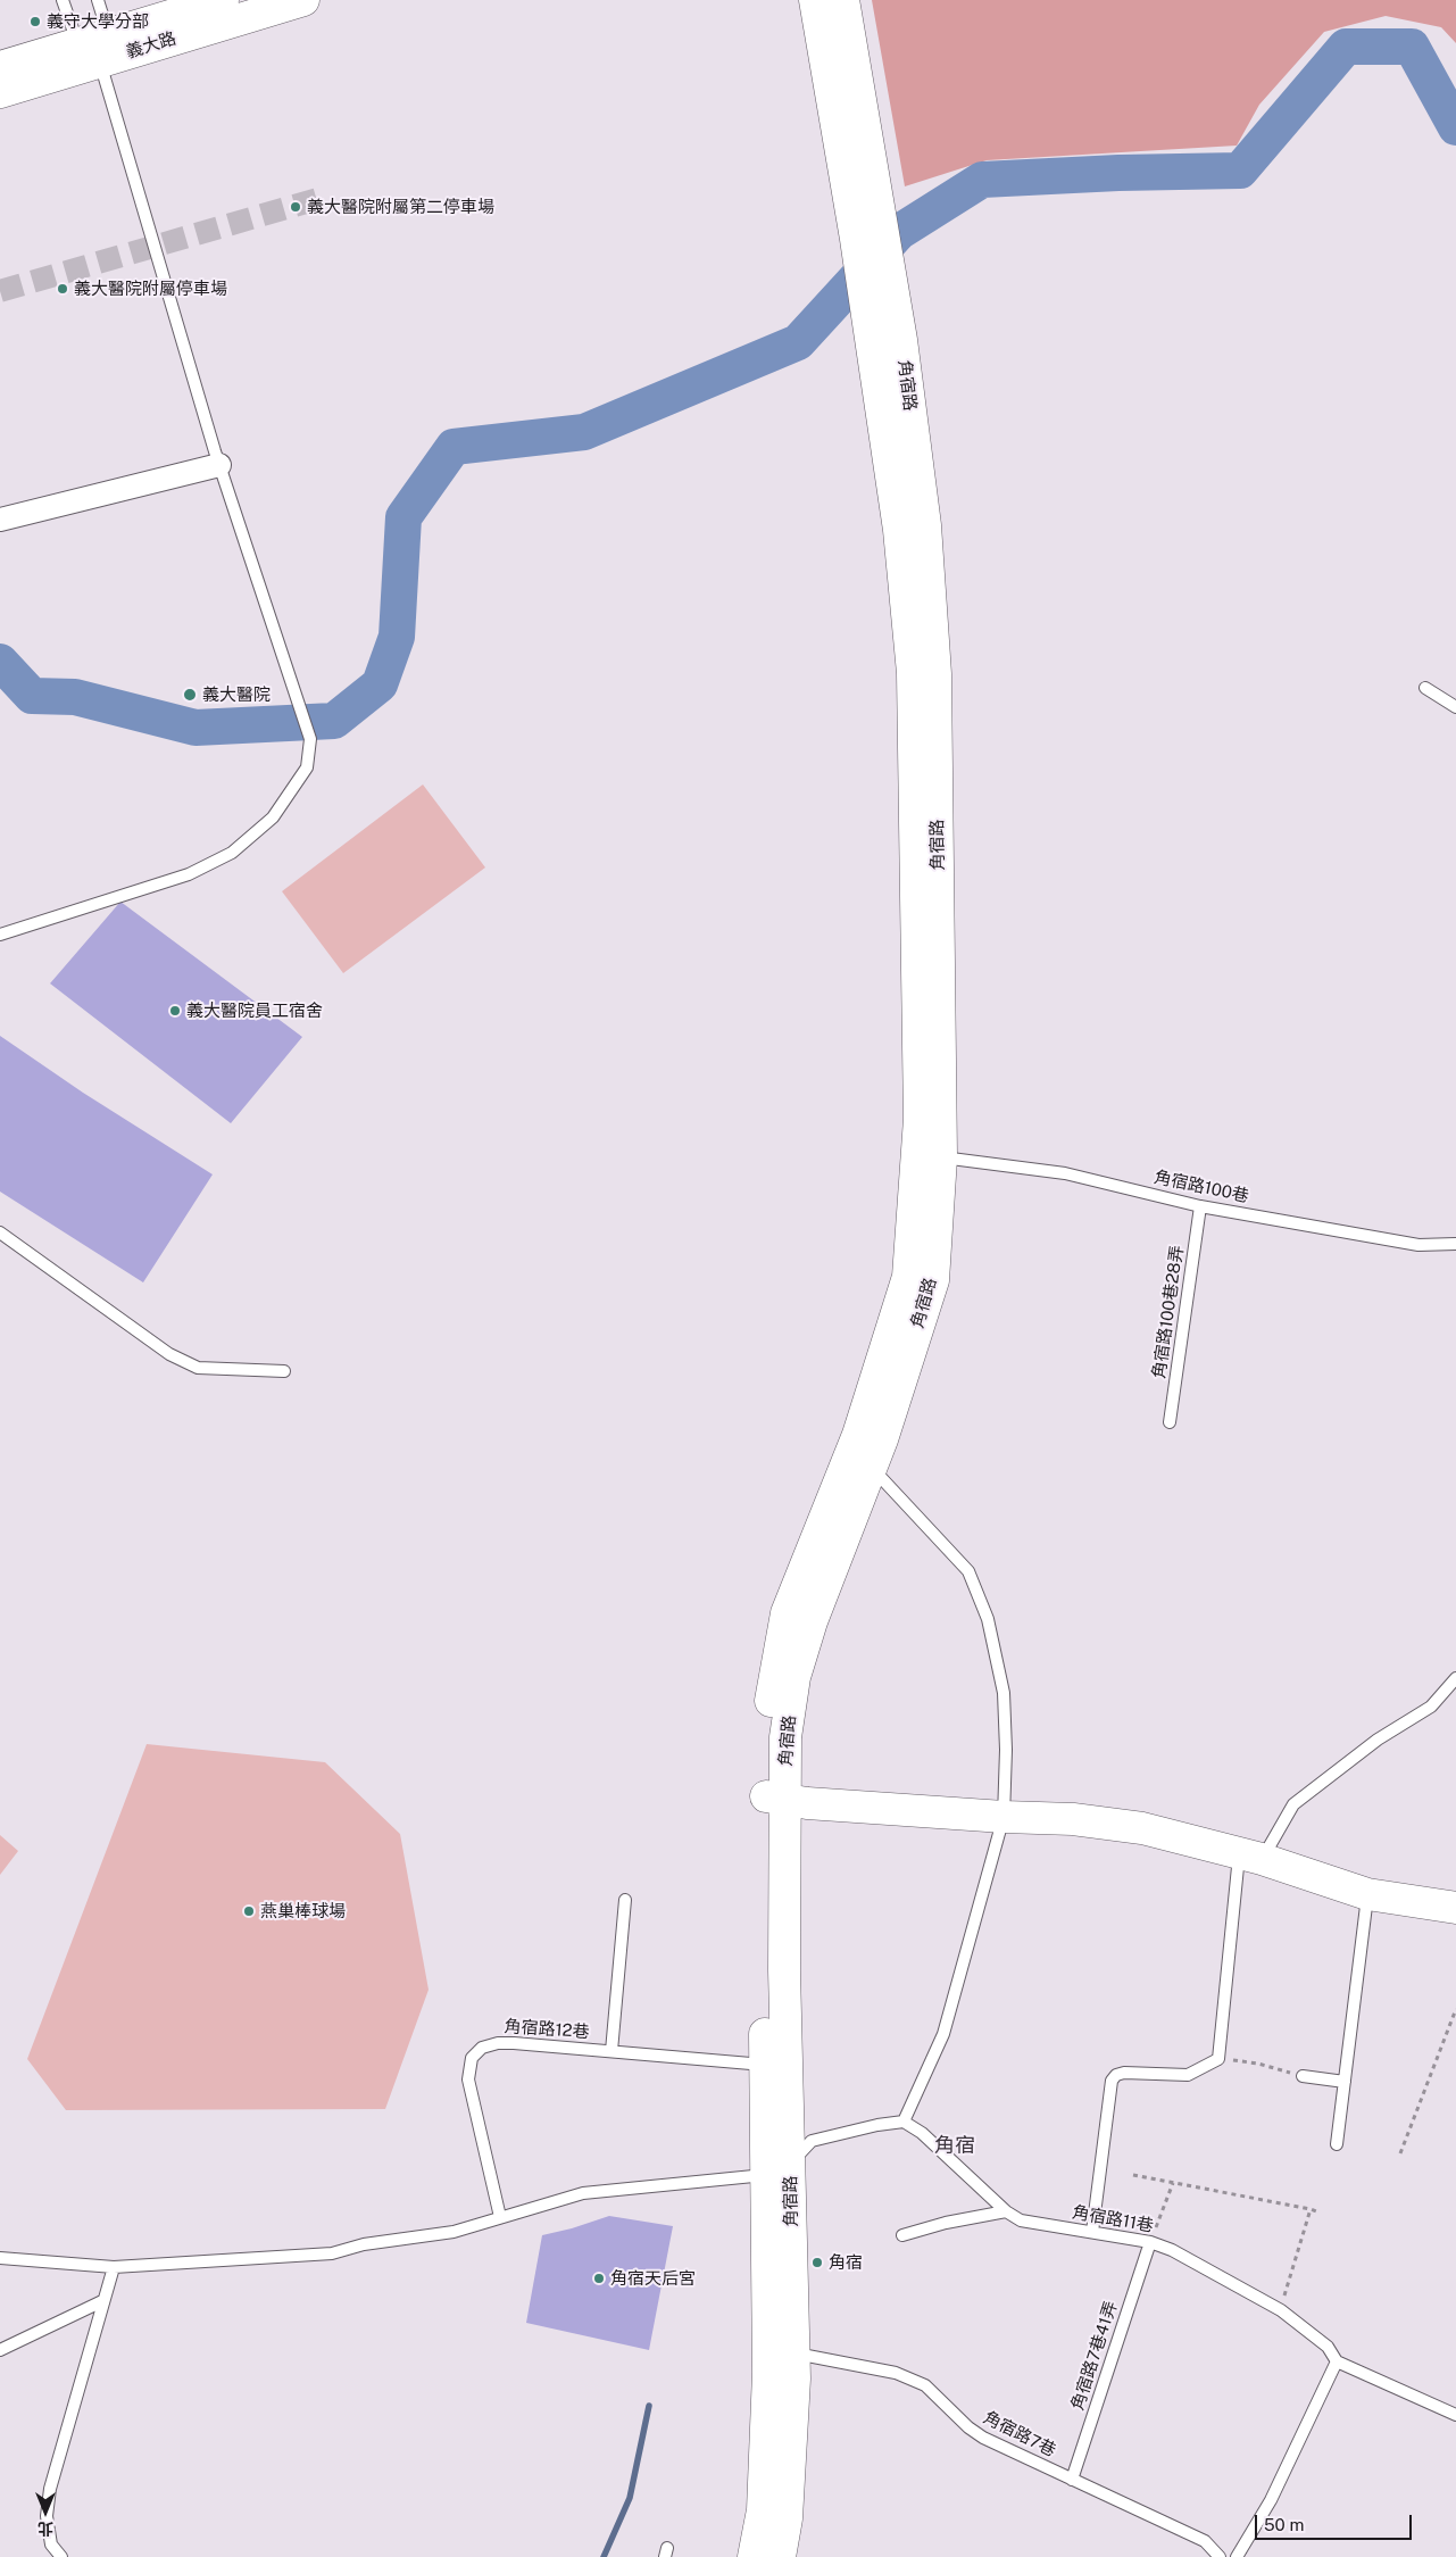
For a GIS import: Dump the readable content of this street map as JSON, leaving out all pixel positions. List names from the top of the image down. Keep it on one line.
{"streets":{"main road":["義大路","角宿路"],"lane":["角宿路100巷","角宿路100巷28弄","角宿路12巷","角宿路11巷","角宿路7巷41弄","角宿路7巷"]},"crossings":[["角宿路","角宿路100巷"],["角宿路","角宿路12巷"],["角宿路","角宿路7巷"],["角宿路100巷","角宿路100巷28弄"],["角宿路11巷","角宿路7巷41弄"],["角宿路7巷41弄","角宿路7巷"]],"districts":["角宿"],"places":["義守大學分部","義大醫院附屬第二停車場","義大醫院附屬停車場","義大醫院","義大醫院員工宿舍","燕巢棒球場","角宿","角宿天后宮"],"scale_bar":"50 m","north":"bottom"}
